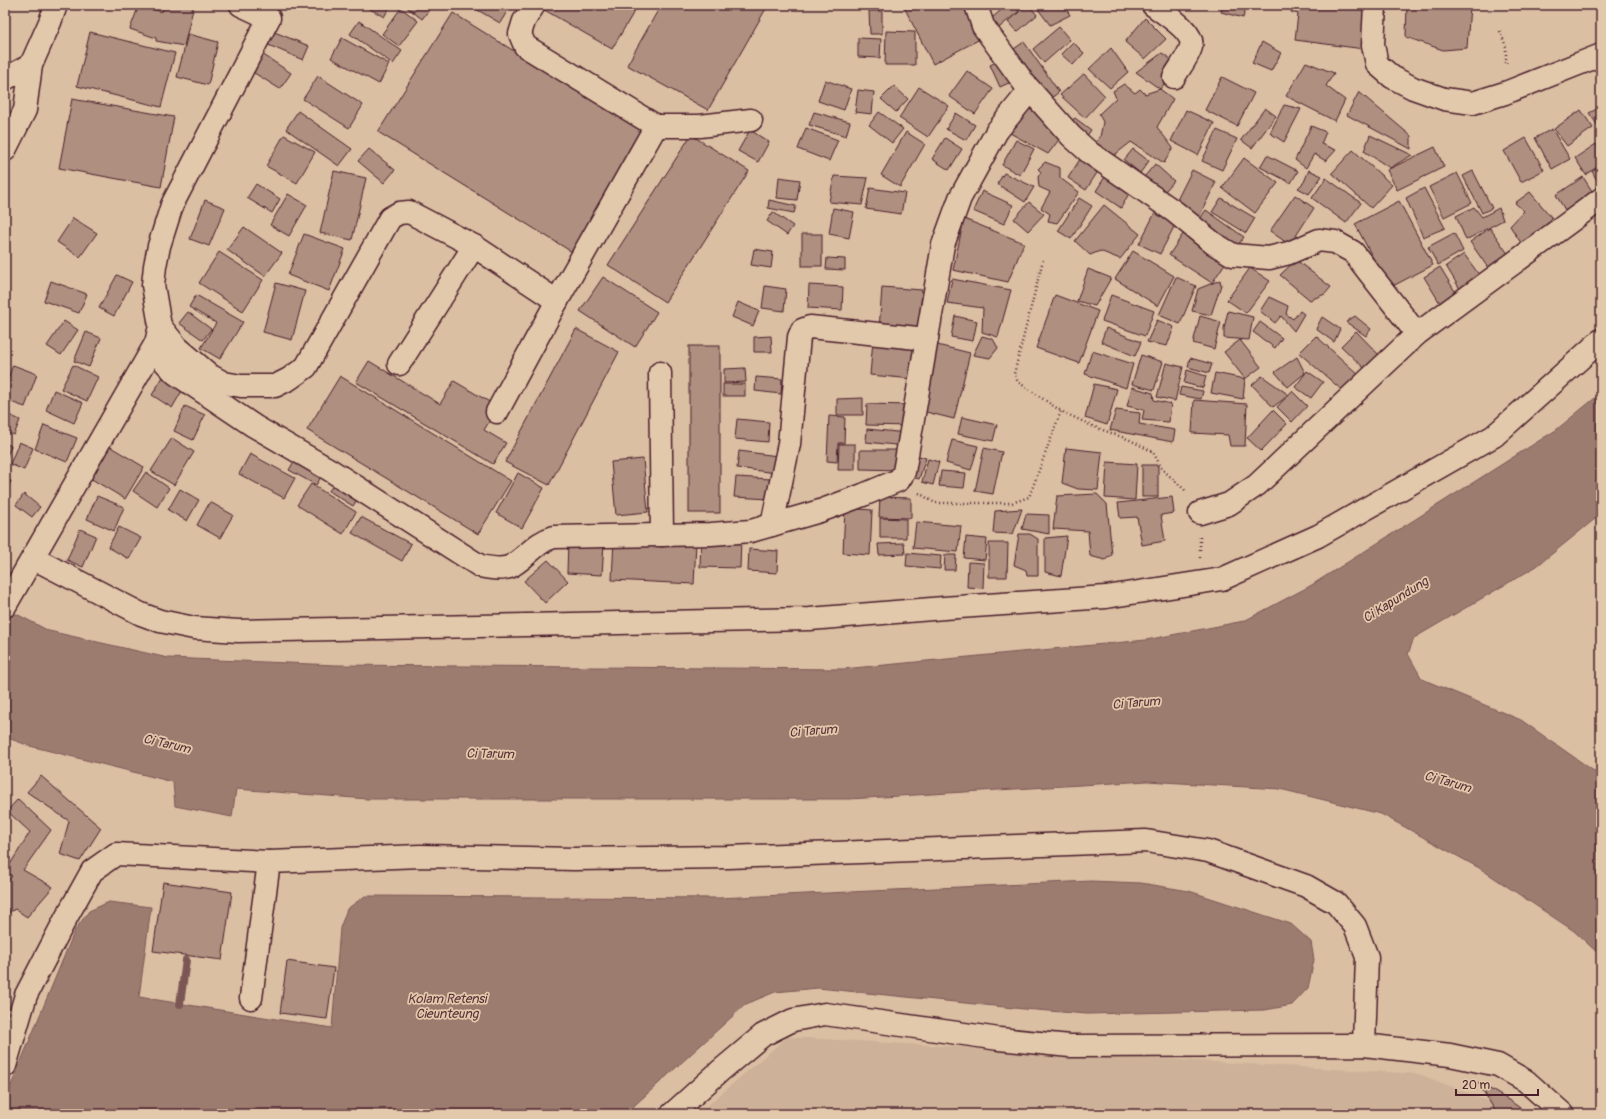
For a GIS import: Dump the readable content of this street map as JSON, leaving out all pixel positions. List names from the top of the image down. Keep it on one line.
{"water":["Ci Kapundung","Ci Tarum","Kolam Retensi Cieunteung"],"scale_bar":"20 m"}
